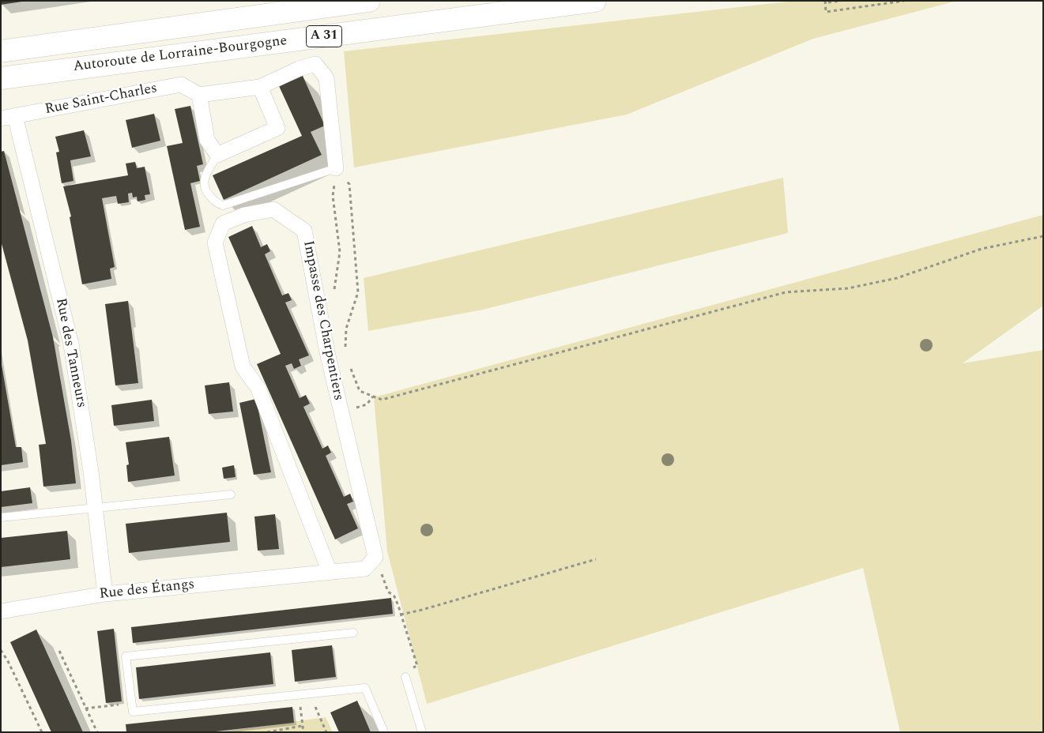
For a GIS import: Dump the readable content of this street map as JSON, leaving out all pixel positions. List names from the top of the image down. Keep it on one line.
{"streets":{"highway":["A 31","Autoroute de Lorraine-Bourgogne"],"street":["Rue Saint-Charles","Impasse des Charpentiers","Rue des Tanneurs","Rue des Étangs"]},"crossings":[["Rue Saint-Charles","Rue des Tanneurs"],["Impasse des Charpentiers","Rue des Étangs"],["Rue des Tanneurs","Rue des Étangs"]]}
